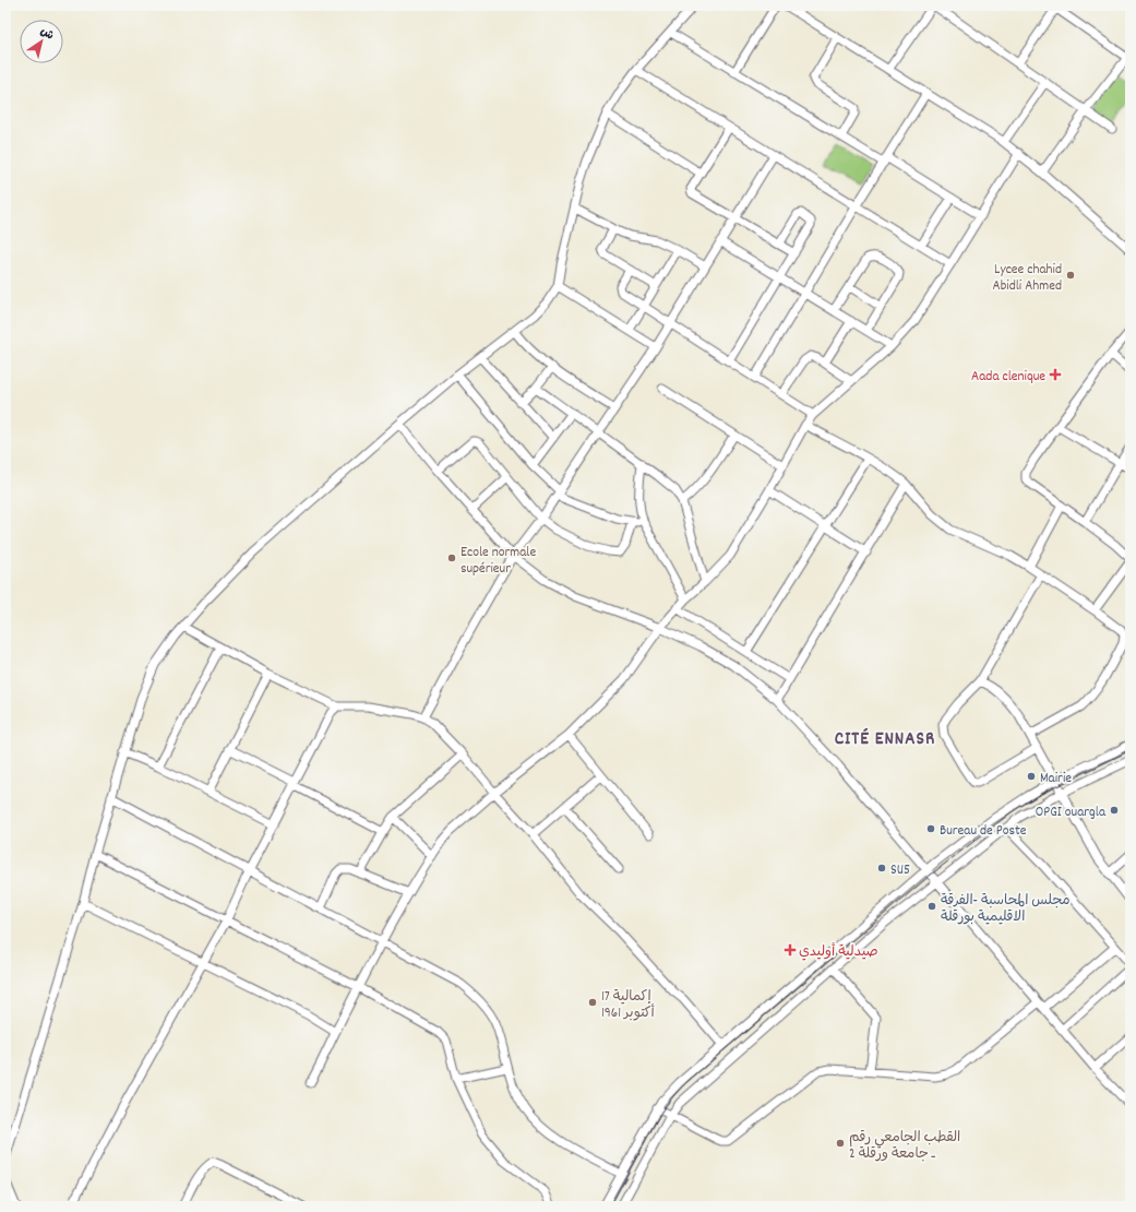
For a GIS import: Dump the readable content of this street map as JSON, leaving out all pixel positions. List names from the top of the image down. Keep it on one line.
{"districts":["CITÉ ENNASR"],"places":{"other":["Lycee chahid Abidli Ahmed","Ecole normale supérieur","Mairie","OPGI ouargla","Bureau de Poste","SU5","مجلس المحاسبة -الفرقة الاقليمية بورقلة","إكمالية 17 أكتوبر 1961","القطب الجامعي رقم 2 ـ جامعة ورقلة"],"health":["Aada clenique","صيدلية أوليدي"]},"north":"top right"}
